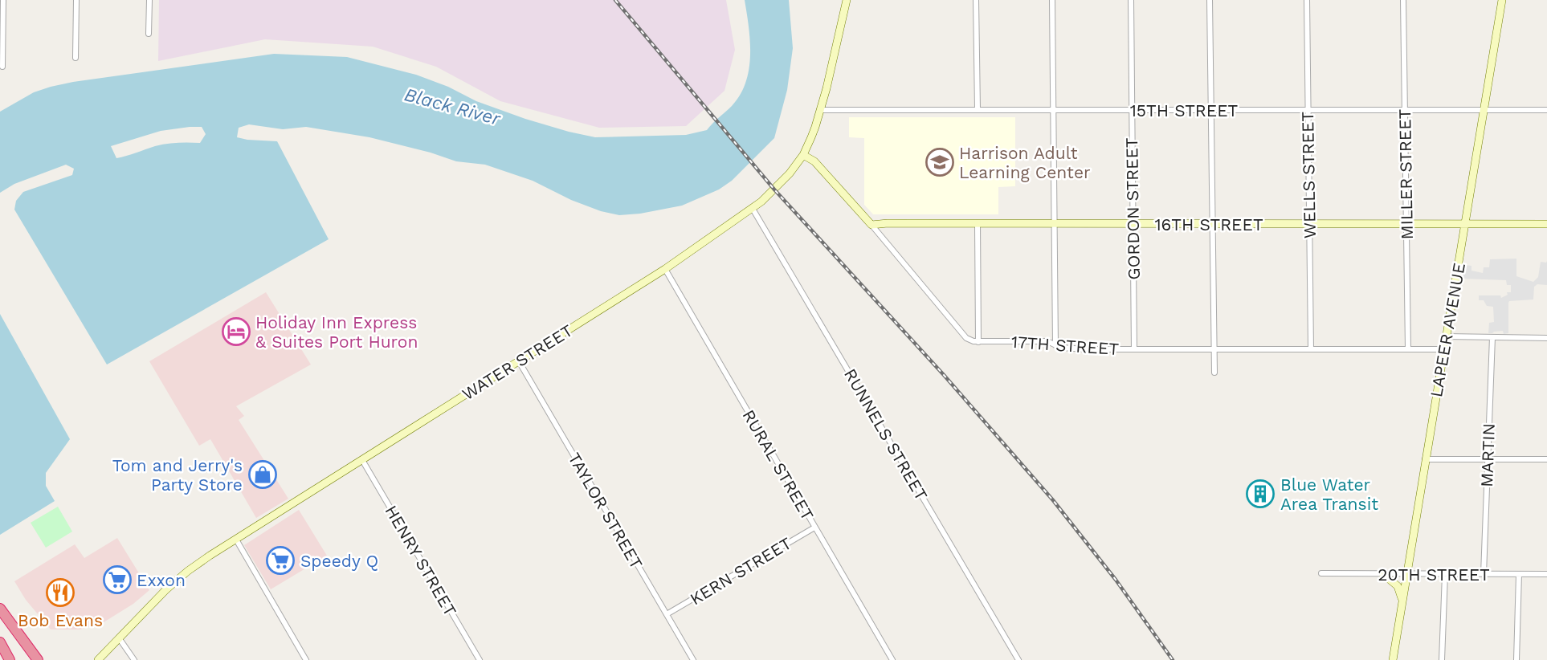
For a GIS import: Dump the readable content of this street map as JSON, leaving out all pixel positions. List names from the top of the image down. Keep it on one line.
{"streets":{"street":["15TH STREET","MILLER STREET","WELLS STREET","GORDON STREET","16TH STREET","LAPEER AVENUE","17TH STREET","WATER STREET","RUNNELS STREET","MARTIN","RURAL STREET","TAYLOR STREET","HENRY STREET","KERN STREET","20TH STREET"]},"crossings":[["15TH STREET","MILLER STREET"],["15TH STREET","WELLS STREET"],["15TH STREET","GORDON STREET"],["15TH STREET","LAPEER AVENUE"],["15TH STREET","WATER STREET"],["MILLER STREET","16TH STREET"],["MILLER STREET","17TH STREET"],["WELLS STREET","16TH STREET"],["WELLS STREET","17TH STREET"],["GORDON STREET","16TH STREET"],["GORDON STREET","17TH STREET"],["16TH STREET","LAPEER AVENUE"],["LAPEER AVENUE","17TH STREET"],["LAPEER AVENUE","20TH STREET"],["WATER STREET","RUNNELS STREET"],["WATER STREET","RURAL STREET"],["WATER STREET","TAYLOR STREET"],["WATER STREET","HENRY STREET"],["MARTIN","20TH STREET"],["RURAL STREET","KERN STREET"],["TAYLOR STREET","KERN STREET"]],"water":["Black River"],"places":{"school or university":["Harrison Adult Learning Center"],"hotel":["Holiday Inn Express & Suites Port Huron"],"shop":["Tom and Jerry's Party Store"],"building":["Blue Water Area Transit"],"supermarket":["Speedy Q","Exxon"],"restaurant":["Bob Evans"]}}
